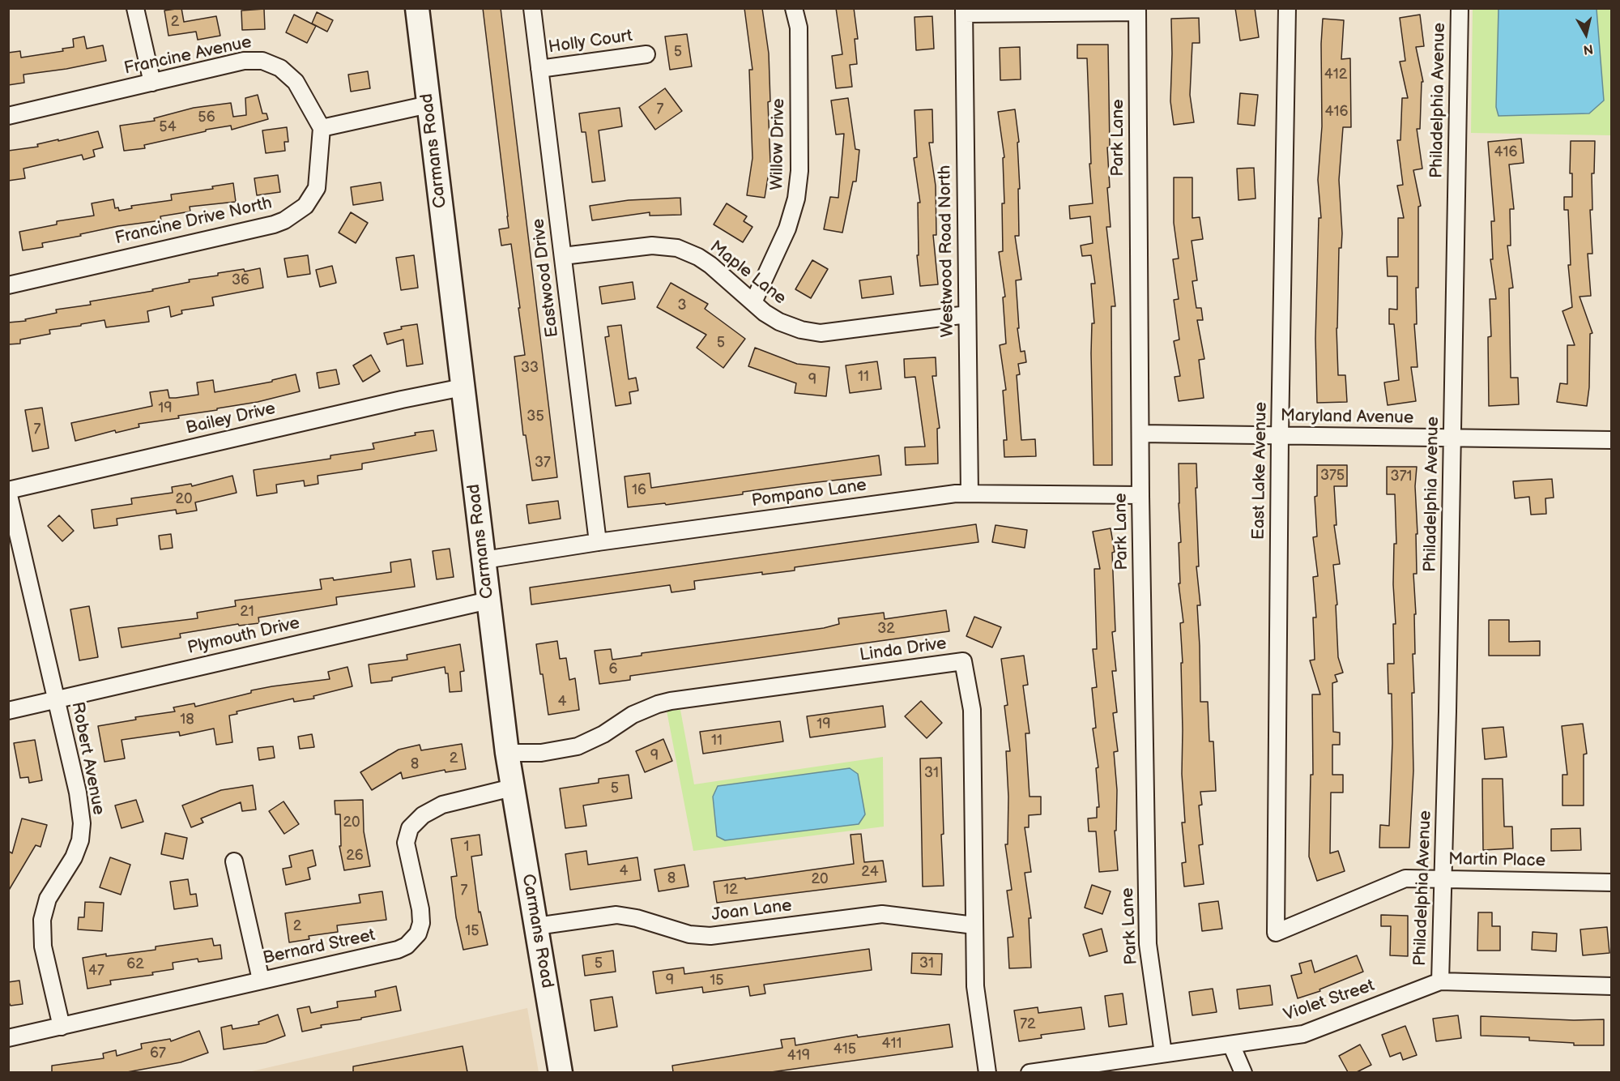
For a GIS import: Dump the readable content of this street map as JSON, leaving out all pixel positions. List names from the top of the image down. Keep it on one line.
{"streets":{"street":["Holly Court","Francine Avenue","Philadelphia Avenue","Park Lane","Willow Drive","Carmans Road","Francine Drive North","Westwood Road North","Maple Lane","Eastwood Drive","Maryland Avenue","Bailey Drive","East Lake Avenue","Pompano Lane","Plymouth Drive","Linda Drive","Robert Avenue","Martin Place","Joan Lane","Bernard Street","Violet Street"]},"crossings":[["Holly Court","Eastwood Drive"],["Francine Avenue","Francine Drive North"],["Philadelphia Avenue","Maryland Avenue"],["Philadelphia Avenue","Martin Place"],["Philadelphia Avenue","Violet Street"],["Park Lane","Maryland Avenue"],["Park Lane","Pompano Lane"],["Park Lane","Violet Street"],["Willow Drive","Maple Lane"],["Carmans Road","Bailey Drive"],["Carmans Road","Pompano Lane"],["Carmans Road","Plymouth Drive"],["Carmans Road","Linda Drive"],["Carmans Road","Joan Lane"],["Carmans Road","Bernard Street"],["Westwood Road North","Maple Lane"],["Westwood Road North","Pompano Lane"],["Maple Lane","Eastwood Drive"],["Eastwood Drive","Pompano Lane"],["Maryland Avenue","East Lake Avenue"],["Bailey Drive","Robert Avenue"],["East Lake Avenue","Martin Place"],["Plymouth Drive","Robert Avenue"],["Linda Drive","Joan Lane"],["Robert Avenue","Bernard Street"]],"house_numbers":["2","5","412","7","416","56","54","416","36","3","5","33","11","9","19","35","7","37","375","371","16","20","21","32","6","4","18","19","11","9","2","8","31","5","20","1","26","4","24","8","20","12","7","2","15","5","31","62","47","9","15","72","411","415","67","419"],"north":"bottom"}
